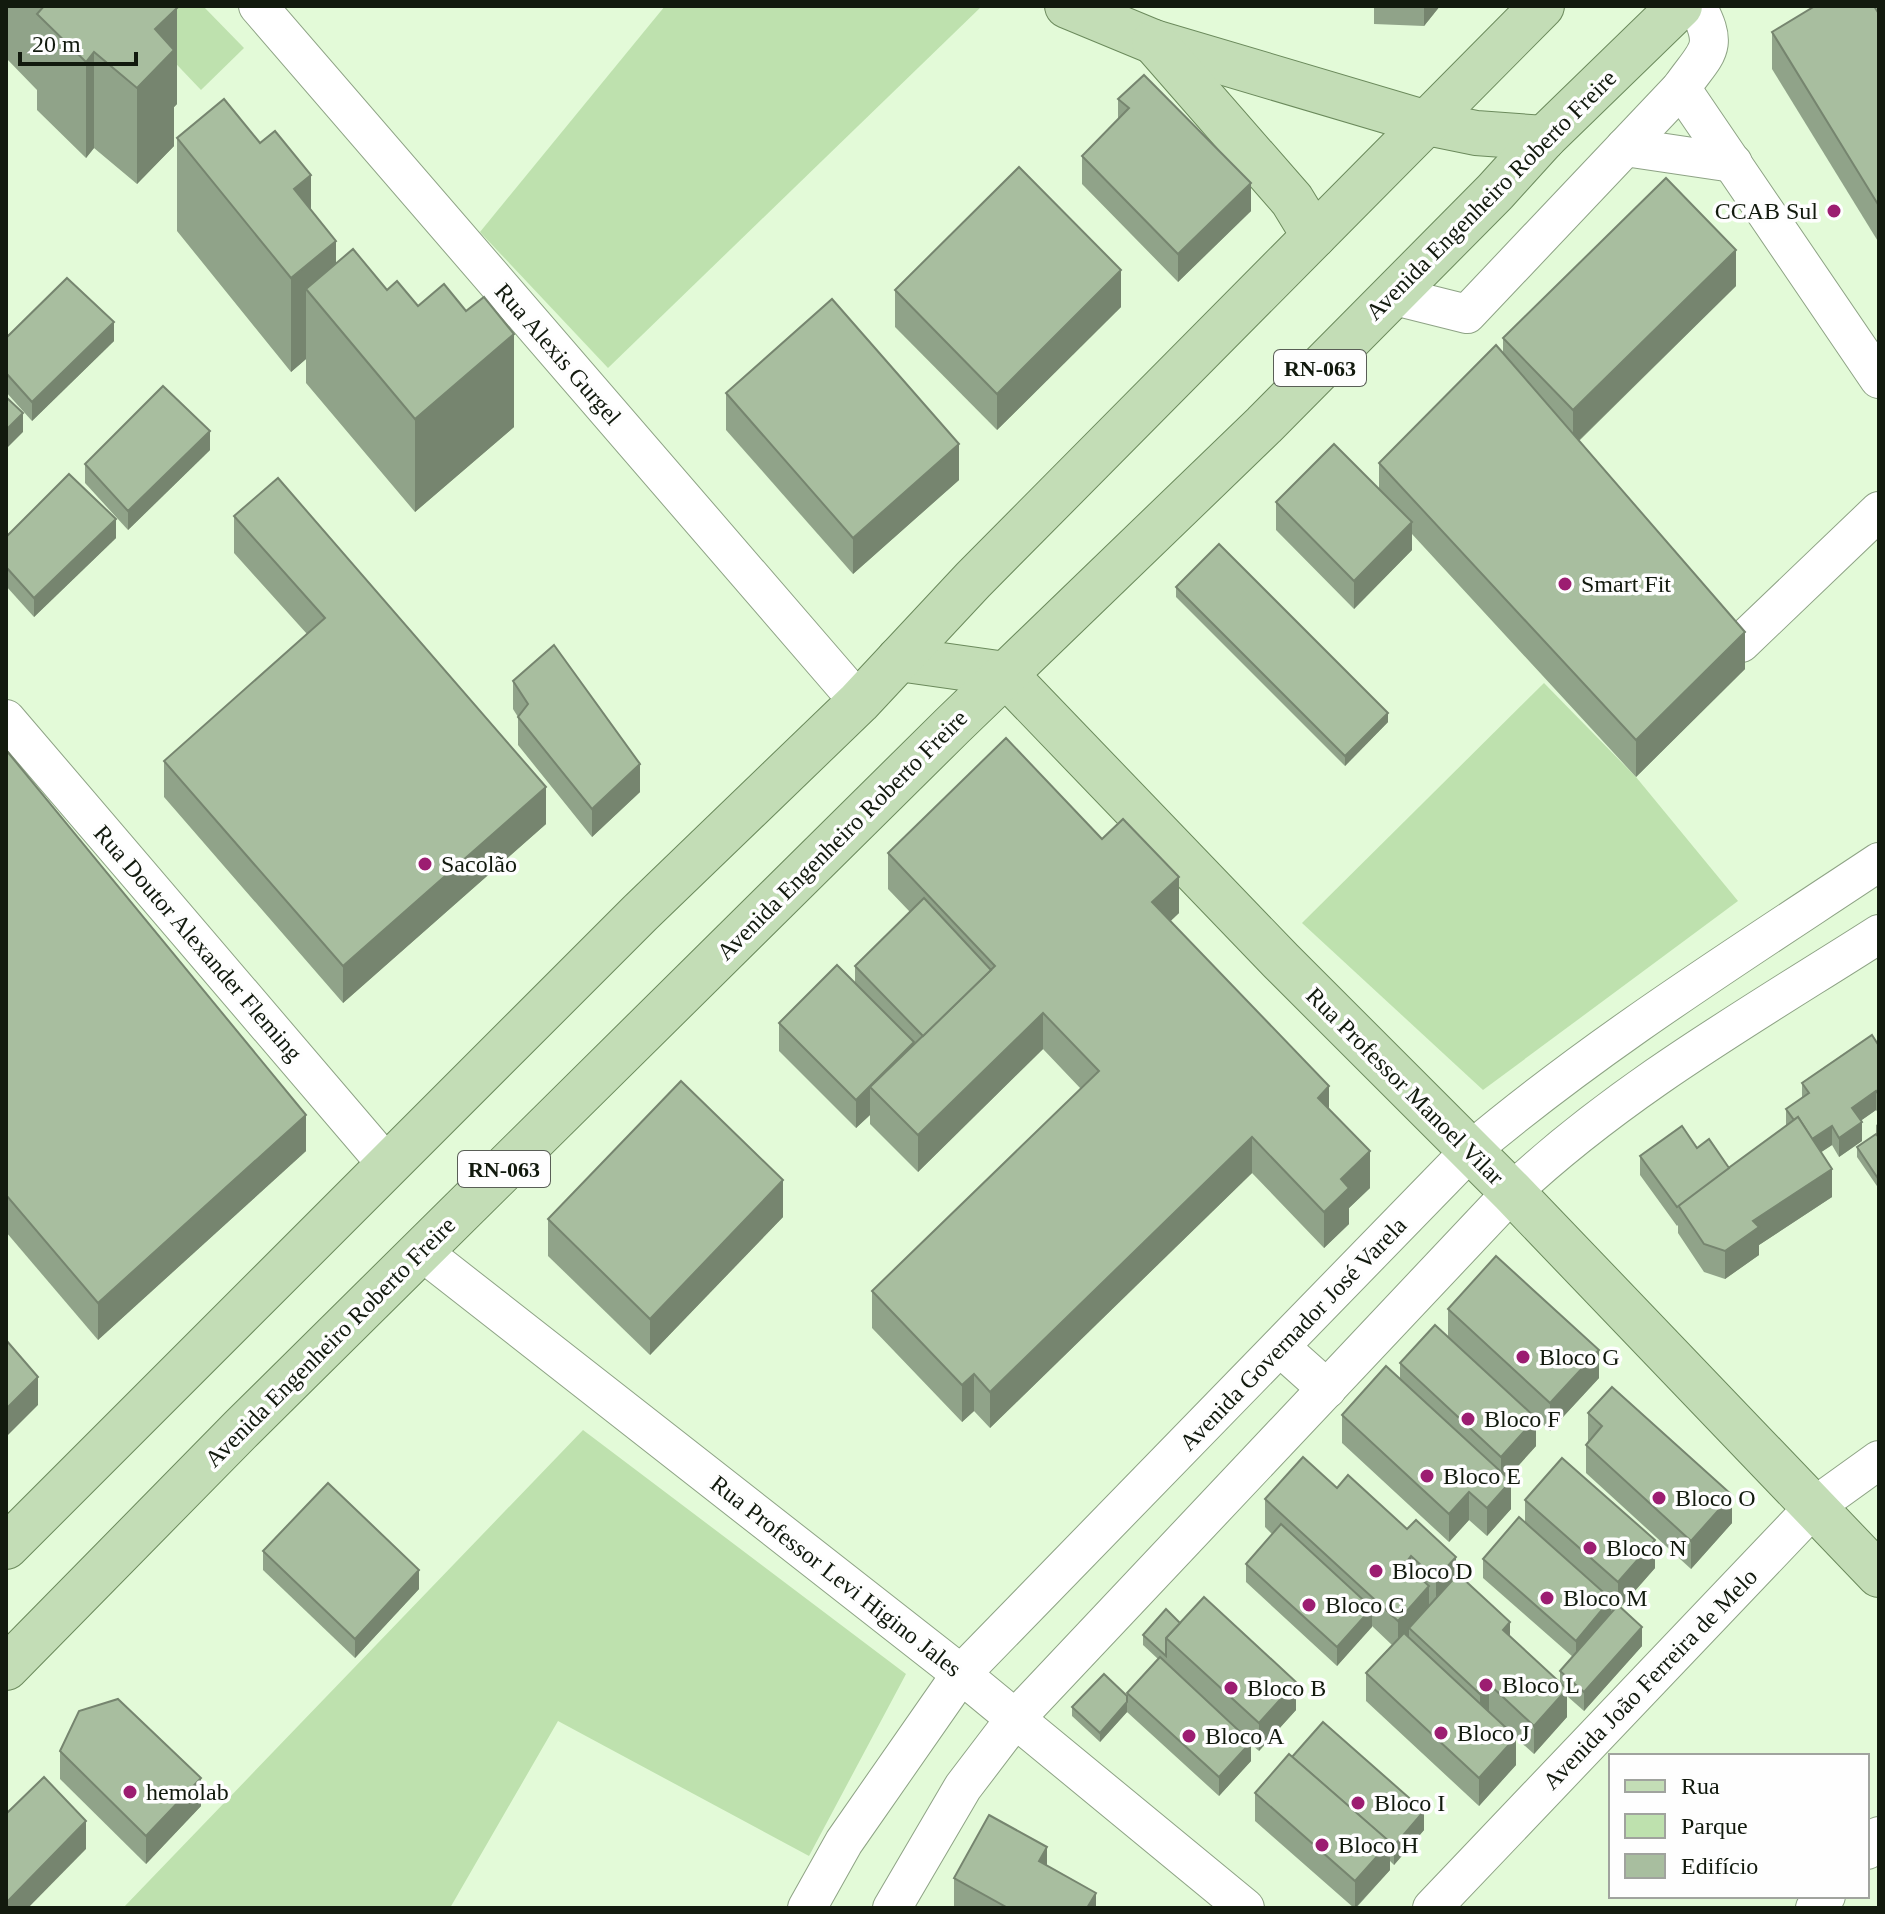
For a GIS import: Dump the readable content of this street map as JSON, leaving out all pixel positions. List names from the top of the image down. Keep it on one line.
{"streets":{"main road":["Avenida Engenheiro Roberto Freire","RN-063","Rua Professor Manoel Vilar"],"street":["Rua Alexis Gurgel","Rua Doutor Alexander Fleming","Avenida Governador José Varela","Rua Professor Levi Higino Jales","Avenida João Ferreira de Melo"]},"crossings":[["Avenida Engenheiro Roberto Freire","Rua Professor Manoel Vilar"],["Avenida Engenheiro Roberto Freire","Rua Professor Levi Higino Jales"],["Rua Professor Manoel Vilar","Avenida Governador José Varela"],["Rua Professor Manoel Vilar","Avenida João Ferreira de Melo"],["Avenida Governador José Varela","Rua Professor Levi Higino Jales"]],"places":["CCAB Sul","Smart Fit","Sacolão","Bloco G","Bloco F","Bloco E","Bloco O","Bloco N","Bloco D","Bloco M","Bloco C","Bloco L","Bloco B","Bloco J","Bloco A","hemolab","Bloco I","Bloco H"],"legend":["Rua","Parque","Edifício"],"scale_bar":"20 m"}
